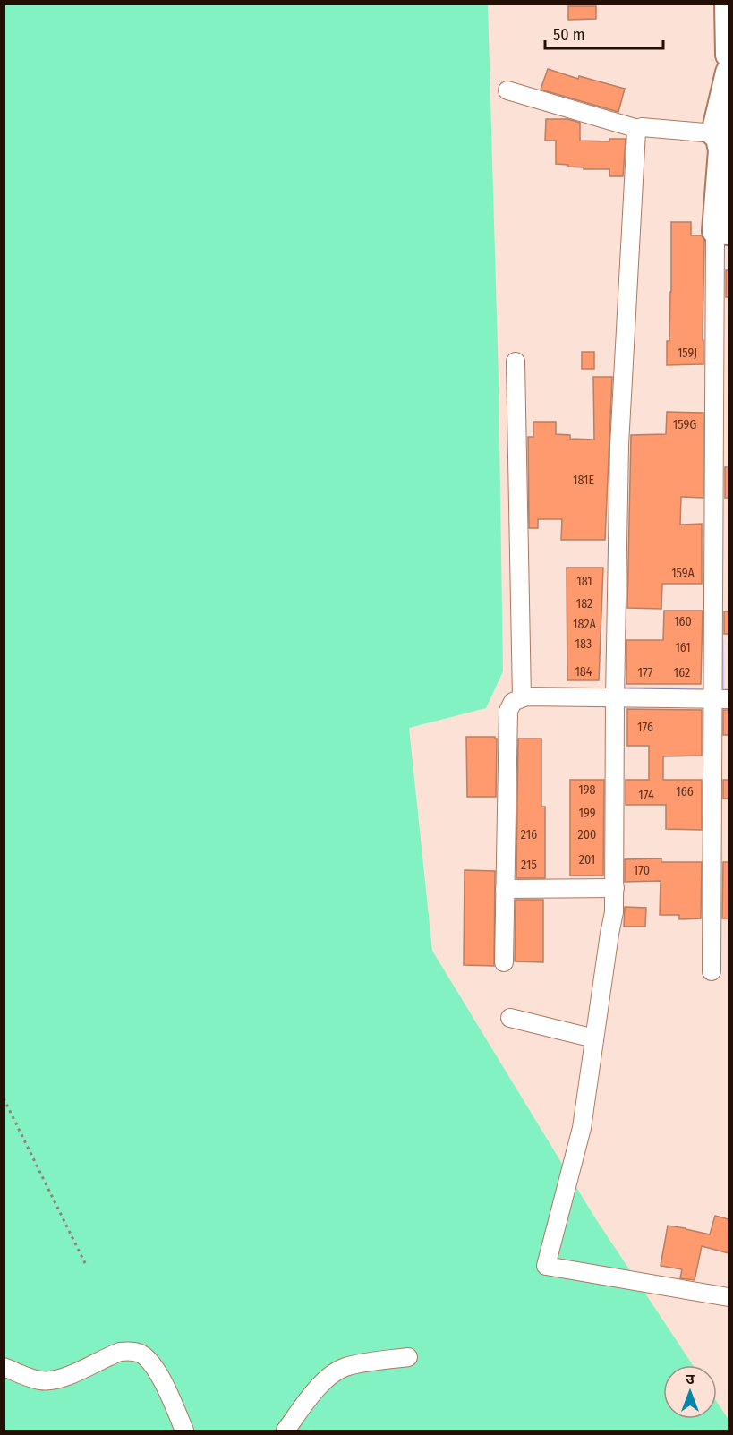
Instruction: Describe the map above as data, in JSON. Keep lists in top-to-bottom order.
{
  "house_numbers": [
    "159J",
    "159G",
    "181E",
    "159A",
    "181",
    "182",
    "160",
    "182A",
    "183",
    "161",
    "184",
    "177",
    "162",
    "176",
    "198",
    "166",
    "174",
    "199",
    "216",
    "200",
    "201",
    "215",
    "170"
  ],
  "scale_bar": "50 m",
  "north": "top"
}
